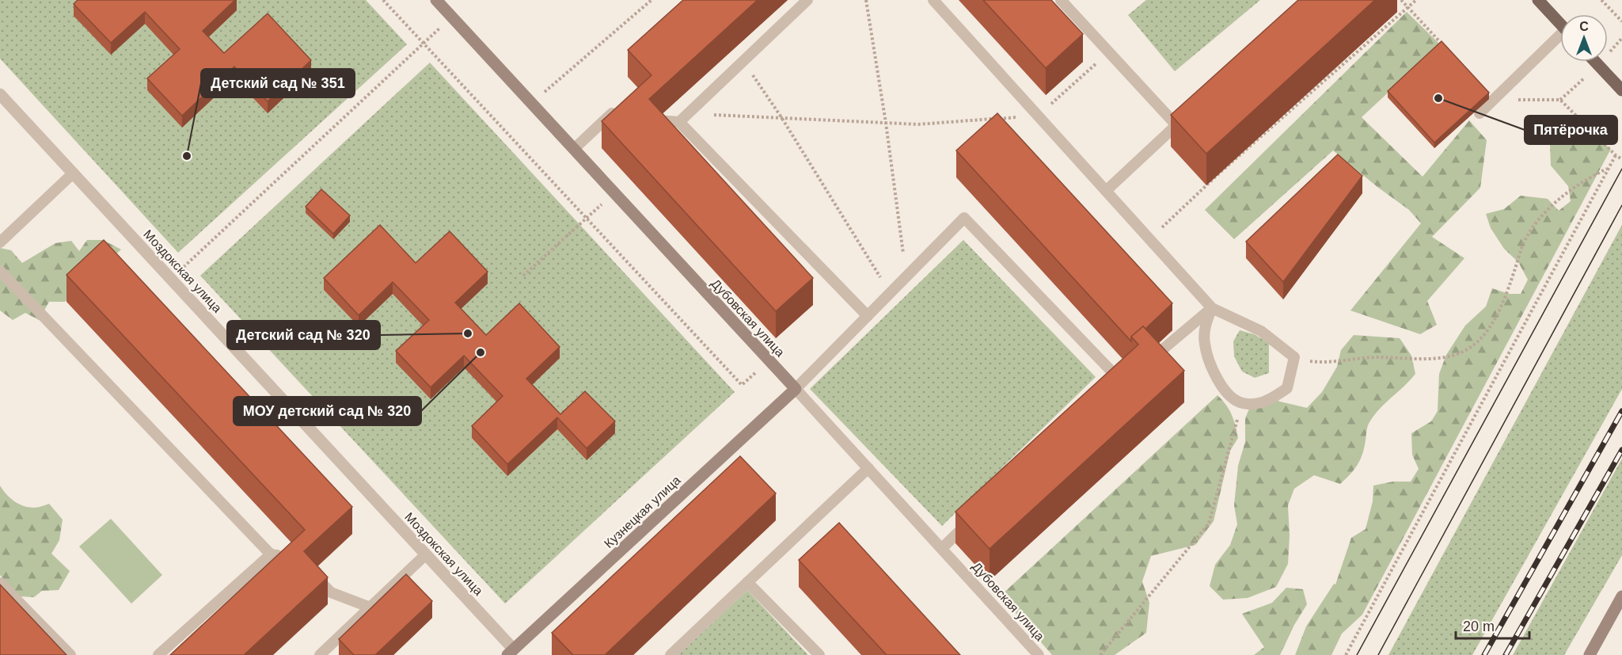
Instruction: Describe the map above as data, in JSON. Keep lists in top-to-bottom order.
{
  "streets": {
    "street": ["Моздокская улица", "Дубовская улица", "Кузнецкая улица"]
  },
  "crossings": [
    ["Моздокская улица", "Кузнецкая улица"],
    ["Дубовская улица", "Кузнецкая улица"]
  ],
  "places": [
    "Пятёрочка",
    "Детский сад № 351",
    "Детский сад № 320",
    "МОУ детский сад № 320"
  ],
  "scale_bar": "20 m",
  "north": "top"
}
